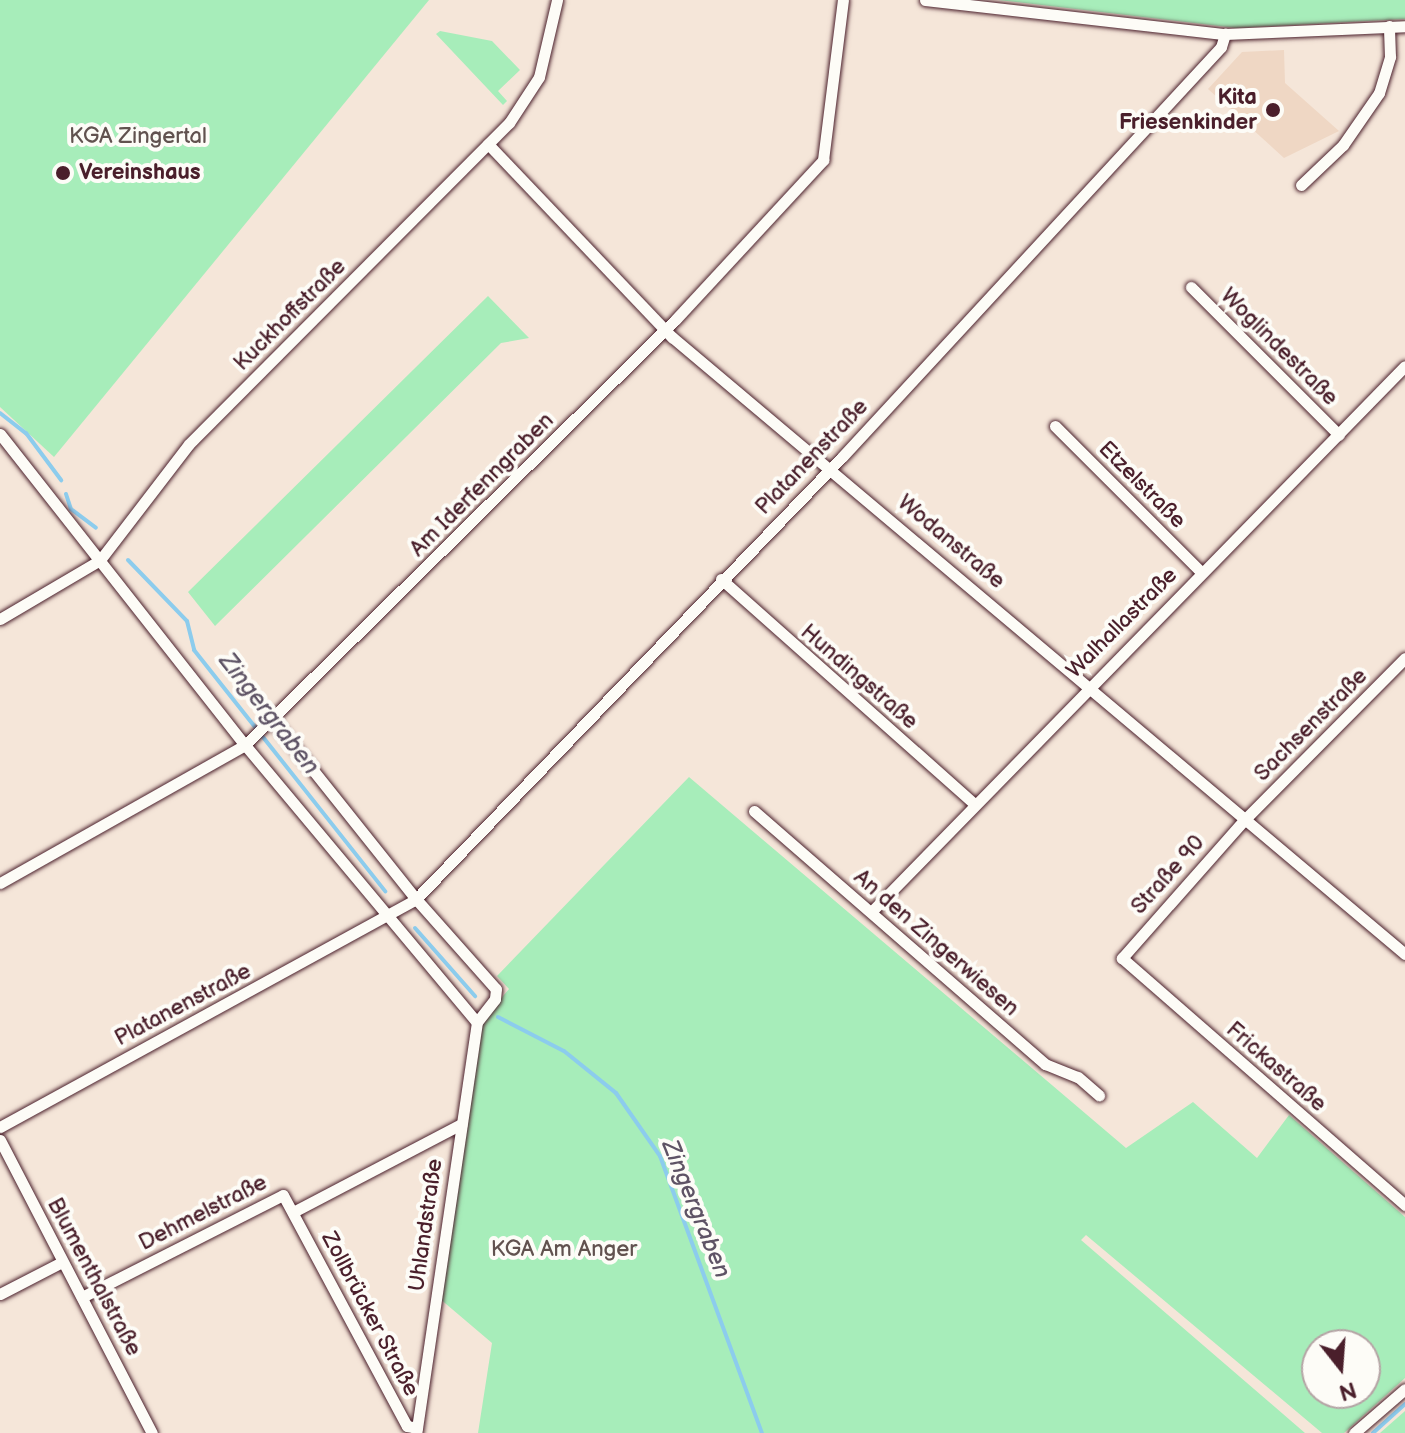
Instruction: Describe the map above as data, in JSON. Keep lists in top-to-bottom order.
{
  "streets": {
    "street": [
      "Kuckhoffstraße",
      "Woglindestraße",
      "Platanenstraße",
      "Am Iderfenngraben",
      "Etzelstraße",
      "Wodanstraße",
      "Walhallastraße",
      "Hundingstraße",
      "Sachsenstraße",
      "Straße 90",
      "An den Zingerwiesen",
      "Frickastraße",
      "Dehmelstraße",
      "Uhlandstraße",
      "Blumenthalstraße",
      "Zollbrücker Straße"
    ]
  },
  "crossings": [
    ["Kuckhoffstraße", "Wodanstraße"],
    ["Woglindestraße", "Walhallastraße"],
    ["Platanenstraße", "Wodanstraße"],
    ["Platanenstraße", "Hundingstraße"],
    ["Am Iderfenngraben", "Wodanstraße"],
    ["Etzelstraße", "Walhallastraße"],
    ["Wodanstraße", "Walhallastraße"],
    ["Wodanstraße", "Sachsenstraße"],
    ["Wodanstraße", "Straße 90"],
    ["Walhallastraße", "Hundingstraße"],
    ["Walhallastraße", "An den Zingerwiesen"],
    ["Sachsenstraße", "Straße 90"],
    ["Straße 90", "Frickastraße"],
    ["Dehmelstraße", "Uhlandstraße"],
    ["Dehmelstraße", "Blumenthalstraße"],
    ["Dehmelstraße", "Zollbrücker Straße"],
    ["Uhlandstraße", "Zollbrücker Straße"]
  ],
  "water": ["Zingergraben"],
  "parks": ["KGA Zingertal", "KGA Am Anger"],
  "places": ["Kita Friesenkinder", "Vereinshaus"],
  "north": "bottom"
}
